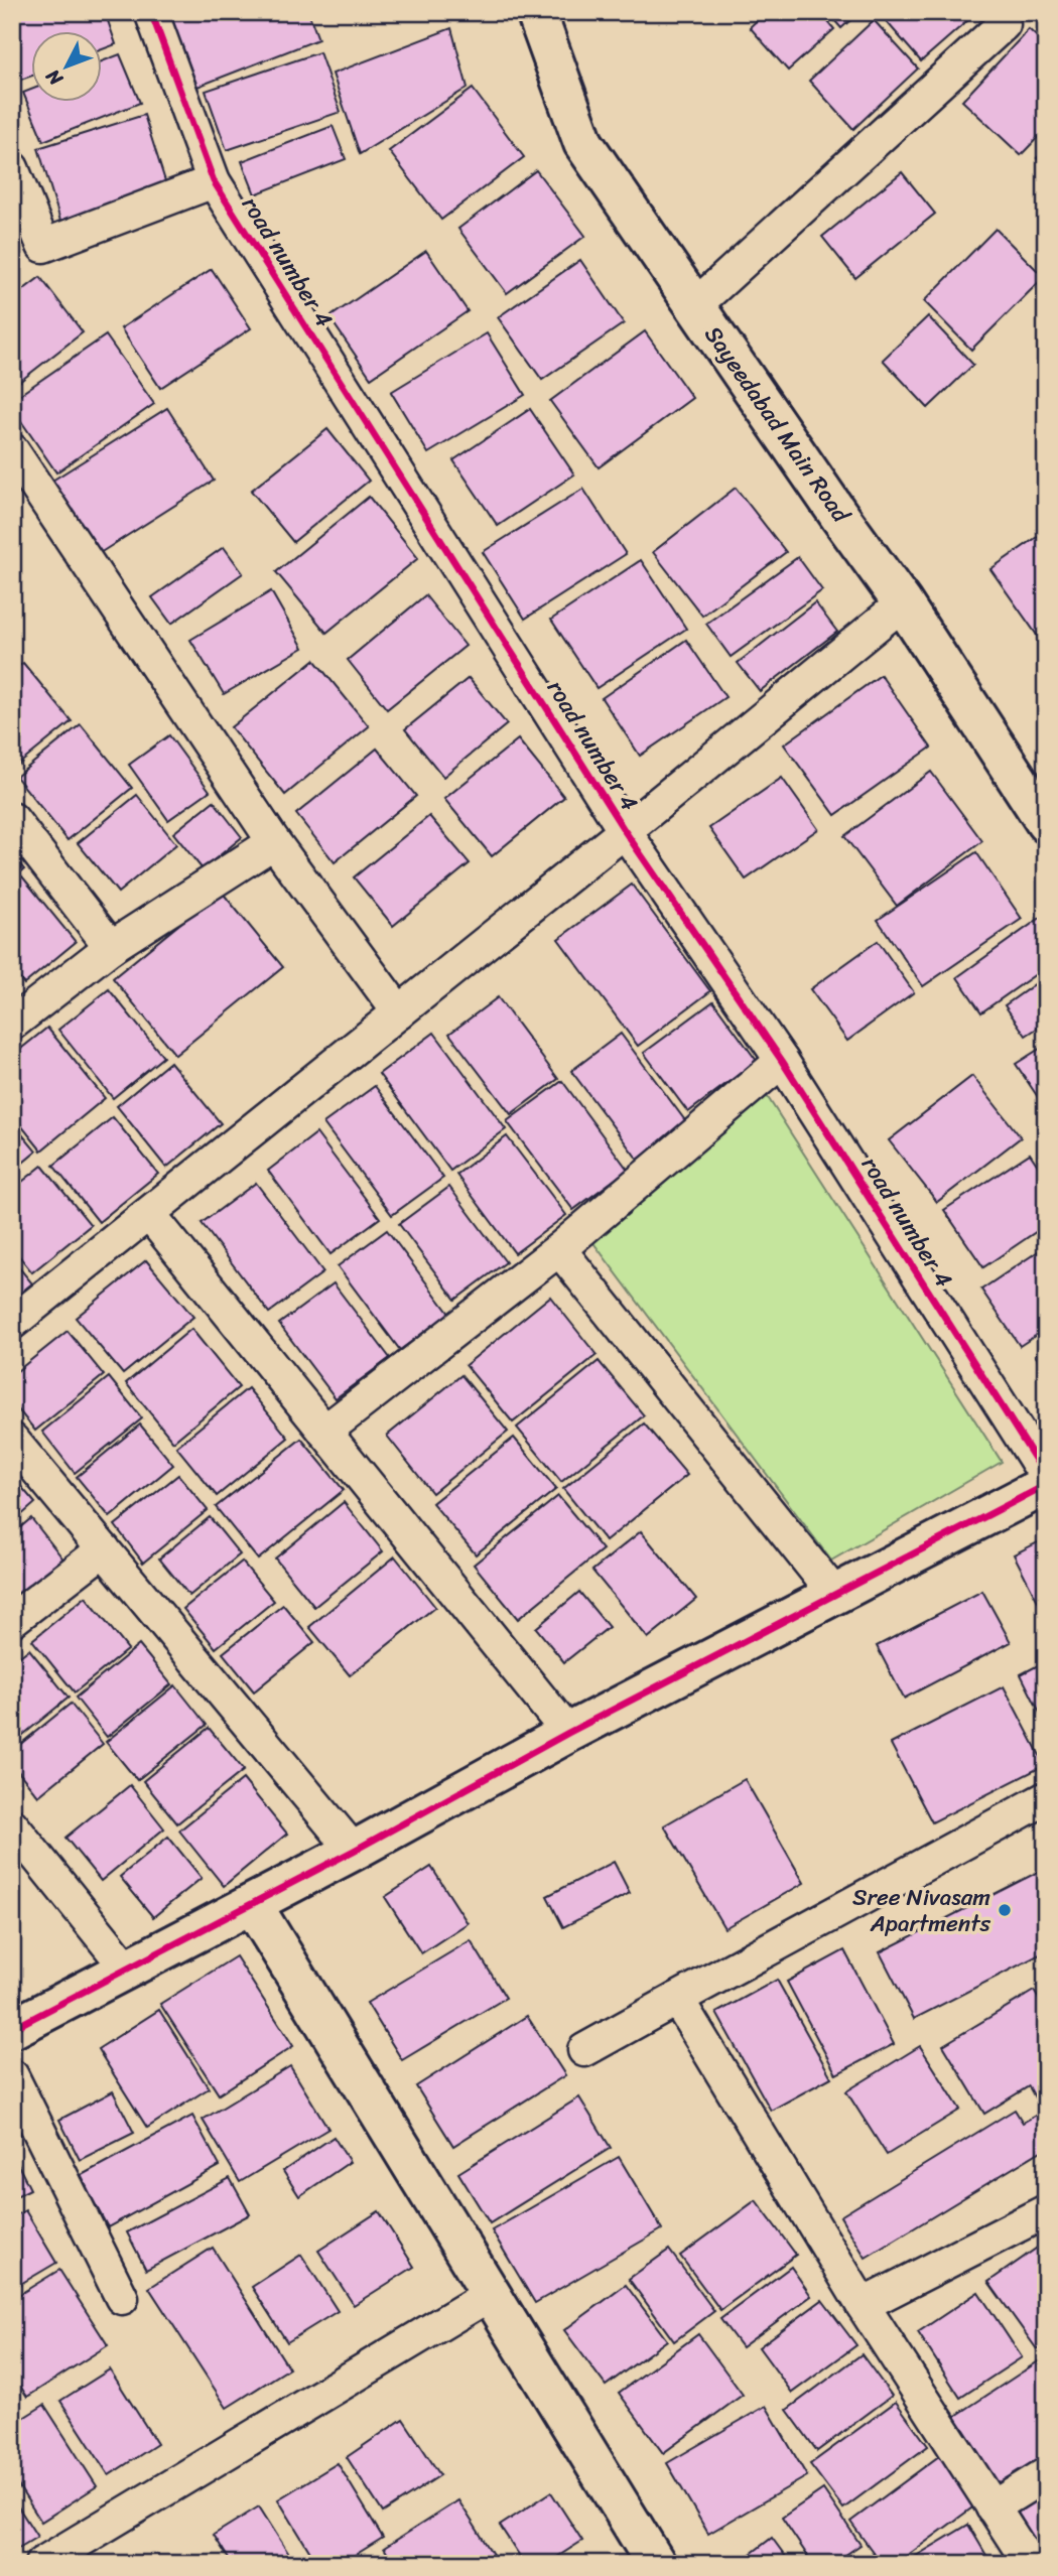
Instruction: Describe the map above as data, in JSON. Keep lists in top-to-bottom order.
{
  "streets": {
    "street": ["road number 4", "Sayeedabad Main Road"]
  },
  "places": ["Sree Nivasam Apartments"],
  "north": "bottom left"
}
